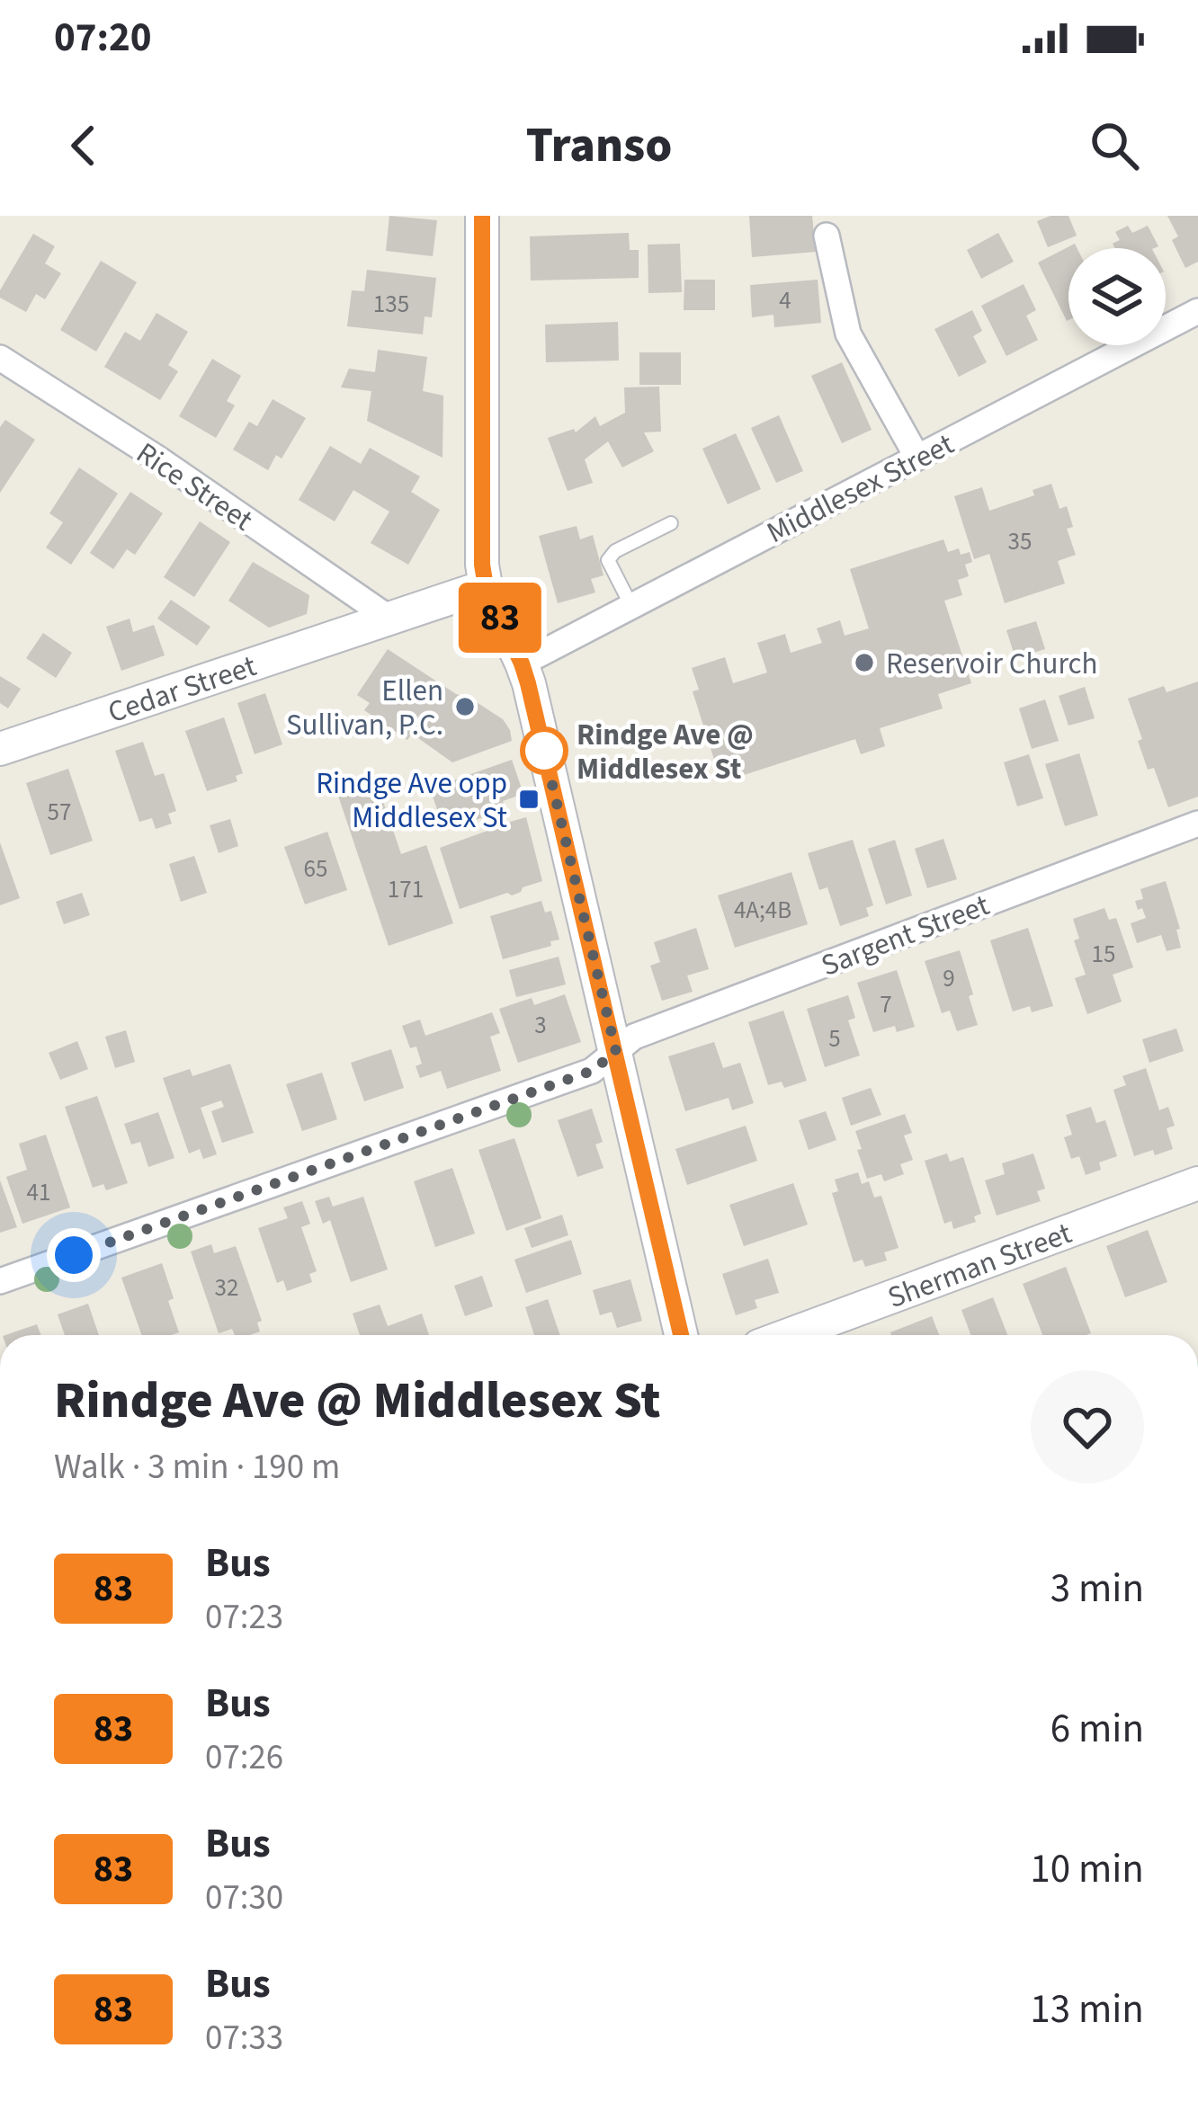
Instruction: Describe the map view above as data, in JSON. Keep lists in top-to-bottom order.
{
  "streets": {
    "street": [
      "Rice Street",
      "Middlesex Street",
      "Cedar Street",
      "Sargent Street",
      "Sherman Street"
    ]
  },
  "crossings": [
    ["Rice Street", "Cedar Street"]
  ],
  "places": {
    "other": ["Reservoir Church", "Ellen Sullivan, P.C.", "Rindge Ave @ Middlesex St"],
    "transit": ["Rindge Ave opp Middlesex St"]
  },
  "lines": ["bus line 83"],
  "house_numbers": [
    "4",
    "135",
    "35",
    "57",
    "65",
    "171",
    "4A;4B",
    "15",
    "9",
    "7",
    "3",
    "5",
    "41",
    "32"
  ],
  "page": {
    "status": "07:20",
    "header": "Transo",
    "on_map": "83",
    "heading": ["Rindge Ave @ Middlesex St", "Walk · 3 min · 190 m"],
    "list": [
      {
        "mark": "83",
        "name": "Bus",
        "note": "07:23",
        "value": "3 min"
      },
      {
        "mark": "83",
        "name": "Bus",
        "note": "07:26",
        "value": "6 min"
      },
      {
        "mark": "83",
        "name": "Bus",
        "note": "07:30",
        "value": "10 min"
      },
      {
        "mark": "83",
        "name": "Bus",
        "note": "07:33",
        "value": "13 min"
      }
    ]
  }
}
